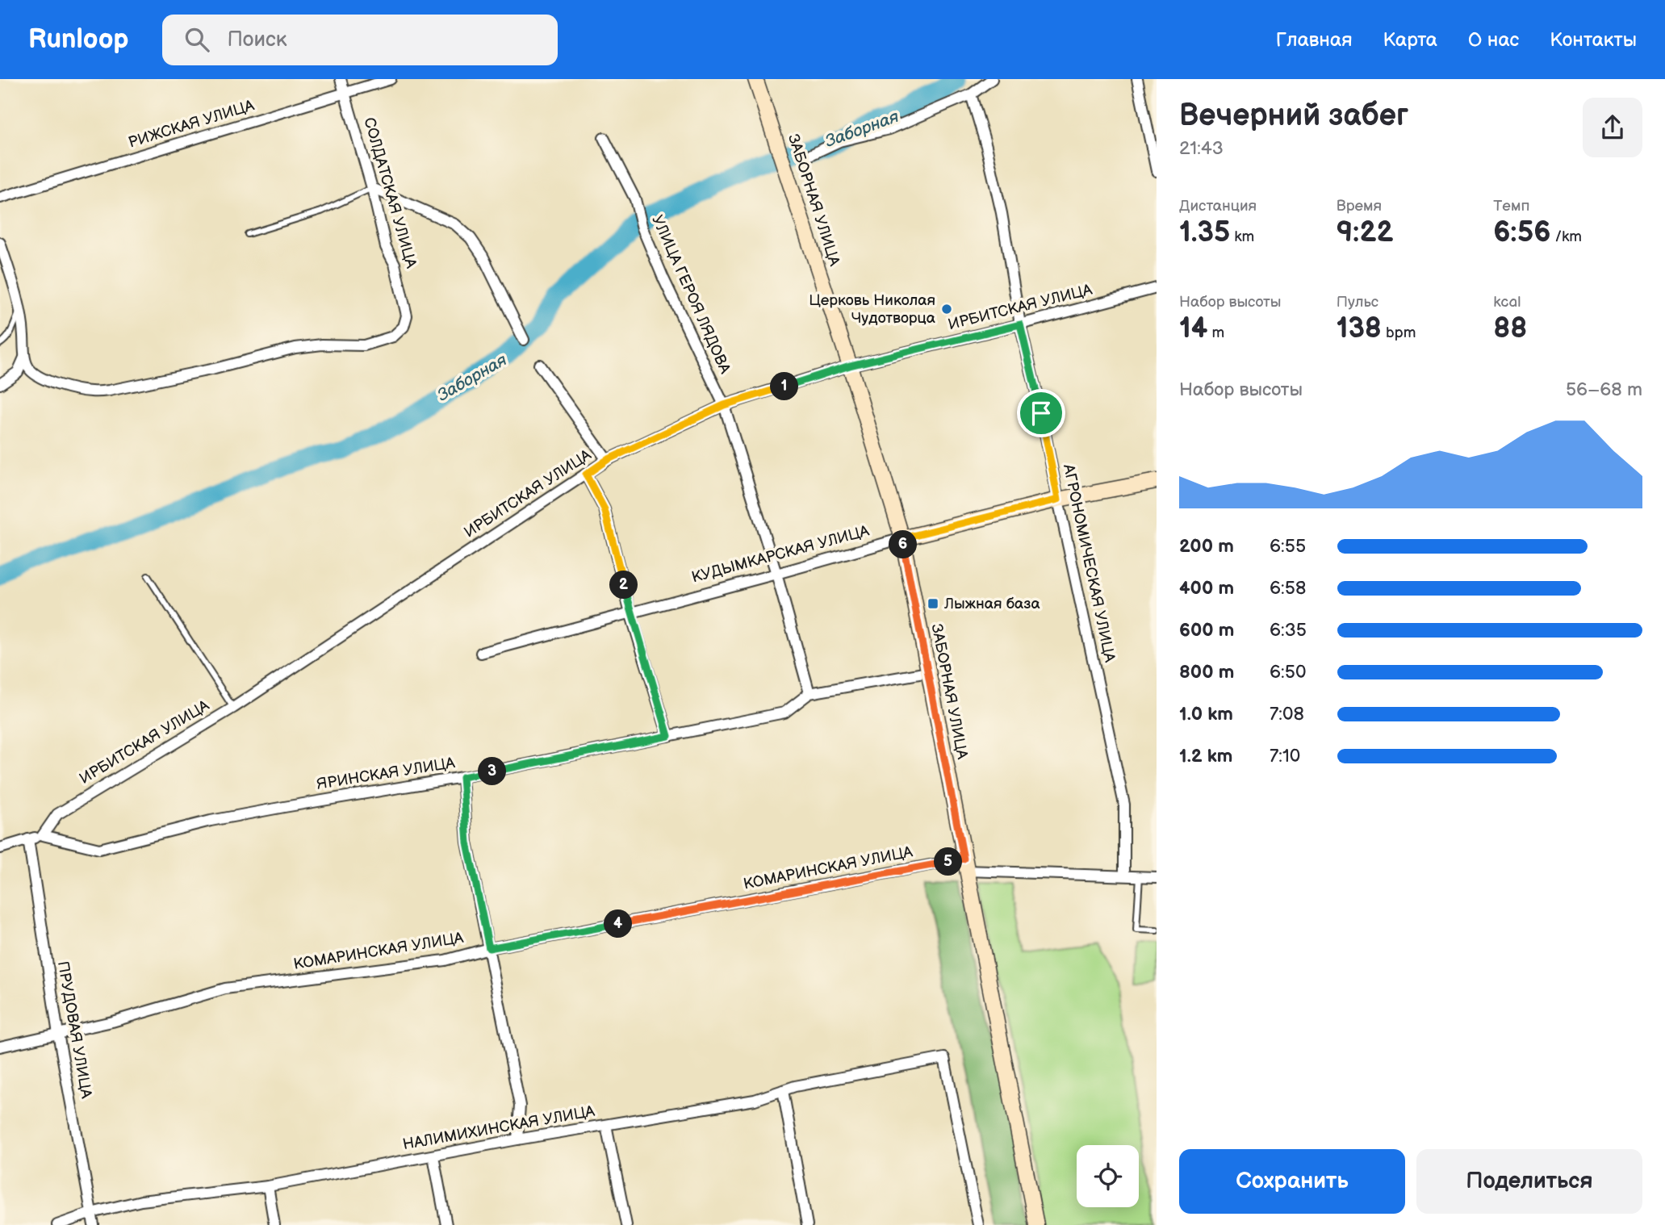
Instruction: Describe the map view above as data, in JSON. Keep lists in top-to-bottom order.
{
  "streets": {
    "street": [
      "РИЖСКАЯ УЛИЦА",
      "СОЛДАТСКАЯ УЛИЦА",
      "ЗАБОРНАЯ УЛИЦА",
      "УЛИЦА ГЕРОЯ ЛЯДОВА",
      "ИРБИТСКАЯ УЛИЦА",
      "КУДЫМКАРСКАЯ УЛИЦА",
      "АГРОНОМИЧЕСКАЯ УЛИЦА",
      "ЯРИНСКАЯ УЛИЦА",
      "КОМАРИНСКАЯ УЛИЦА",
      "ПРУДОВАЯ УЛИЦА",
      "НАЛИМИХИНСКАЯ УЛИЦА"
    ]
  },
  "crossings": [
    ["РИЖСКАЯ УЛИЦА", "СОЛДАТСКАЯ УЛИЦА"],
    ["ЗАБОРНАЯ УЛИЦА", "ИРБИТСКАЯ УЛИЦА"],
    ["ЗАБОРНАЯ УЛИЦА", "КУДЫМКАРСКАЯ УЛИЦА"],
    ["ЗАБОРНАЯ УЛИЦА", "ЯРИНСКАЯ УЛИЦА"],
    ["ЗАБОРНАЯ УЛИЦА", "КОМАРИНСКАЯ УЛИЦА"],
    ["УЛИЦА ГЕРОЯ ЛЯДОВА", "ИРБИТСКАЯ УЛИЦА"],
    ["УЛИЦА ГЕРОЯ ЛЯДОВА", "КУДЫМКАРСКАЯ УЛИЦА"],
    ["УЛИЦА ГЕРОЯ ЛЯДОВА", "ЯРИНСКАЯ УЛИЦА"],
    ["ИРБИТСКАЯ УЛИЦА", "АГРОНОМИЧЕСКАЯ УЛИЦА"],
    ["ИРБИТСКАЯ УЛИЦА", "ЯРИНСКАЯ УЛИЦА"],
    ["КУДЫМКАРСКАЯ УЛИЦА", "АГРОНОМИЧЕСКАЯ УЛИЦА"],
    ["АГРОНОМИЧЕСКАЯ УЛИЦА", "КОМАРИНСКАЯ УЛИЦА"],
    ["КОМАРИНСКАЯ УЛИЦА", "ПРУДОВАЯ УЛИЦА"],
    ["ПРУДОВАЯ УЛИЦА", "НАЛИМИХИНСКАЯ УЛИЦА"]
  ],
  "water": ["Заборная"],
  "places": {
    "other": ["Церковь Николая Чудотворца"],
    "transit": ["Лыжная база"]
  },
  "page": {
    "header": "Runloop",
    "search": "Поиск",
    "nav": [
      "Главная",
      "Карта",
      "О нас",
      "Контакты"
    ],
    "heading": ["Вечерний забег", "21:43"],
    "stats": [
      ["Дистанция", "1.35 km"],
      ["Время", "9:22"],
      ["Темп", "6:56 /km"],
      ["Набор высоты", "14 m"],
      ["Пульс", "138 bpm"],
      ["kcal", "88"]
    ],
    "chart": ["Набор высоты", "56–68 m"],
    "pins": [
      "1",
      "6",
      "2",
      "3",
      "5",
      "4"
    ],
    "list": [
      {
        "name": "200 m",
        "note": "6:55"
      },
      {
        "name": "400 m",
        "note": "6:58"
      },
      {
        "name": "600 m",
        "note": "6:35"
      },
      {
        "name": "800 m",
        "note": "6:50"
      },
      {
        "name": "1.0 km",
        "note": "7:08"
      },
      {
        "name": "1.2 km",
        "note": "7:10"
      }
    ],
    "buttons": ["Сохранить", "Поделиться"]
  }
}
